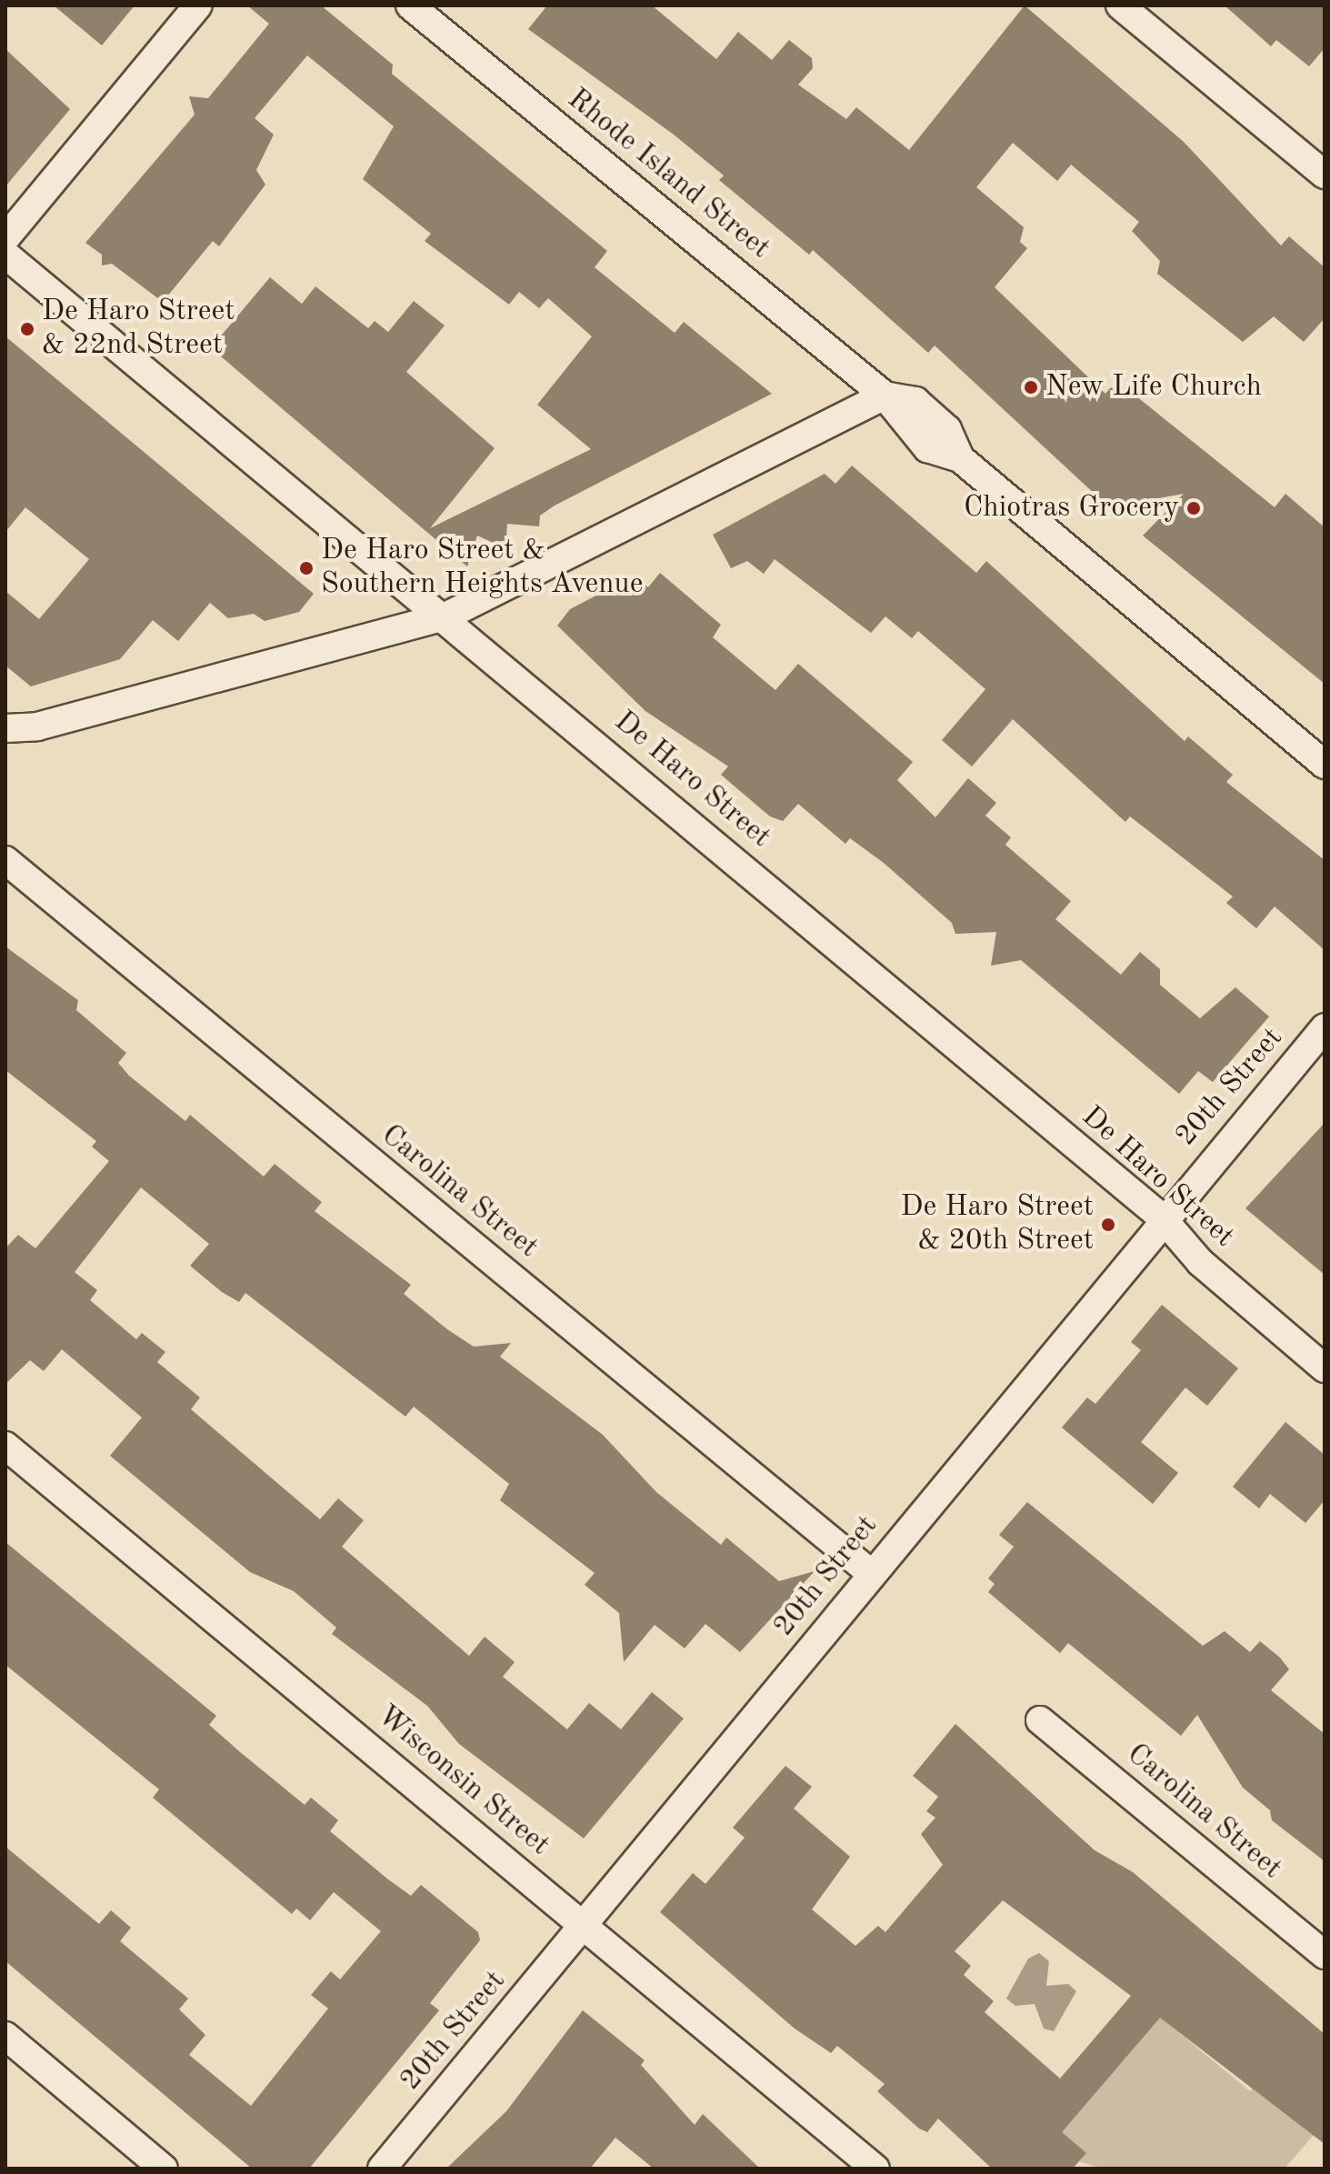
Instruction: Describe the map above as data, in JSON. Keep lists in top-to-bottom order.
{
  "streets": {
    "street": [
      "Rhode Island Street",
      "De Haro Street",
      "20th Street",
      "Carolina Street",
      "Wisconsin Street"
    ]
  },
  "crossings": [
    ["De Haro Street", "20th Street"],
    ["20th Street", "Carolina Street"],
    ["20th Street", "Wisconsin Street"]
  ],
  "places": [
    "De Haro Street & 22nd Street",
    "New Life Church",
    "Chiotras Grocery",
    "De Haro Street & Southern Heights Avenue",
    "De Haro Street & 20th Street"
  ]
}
